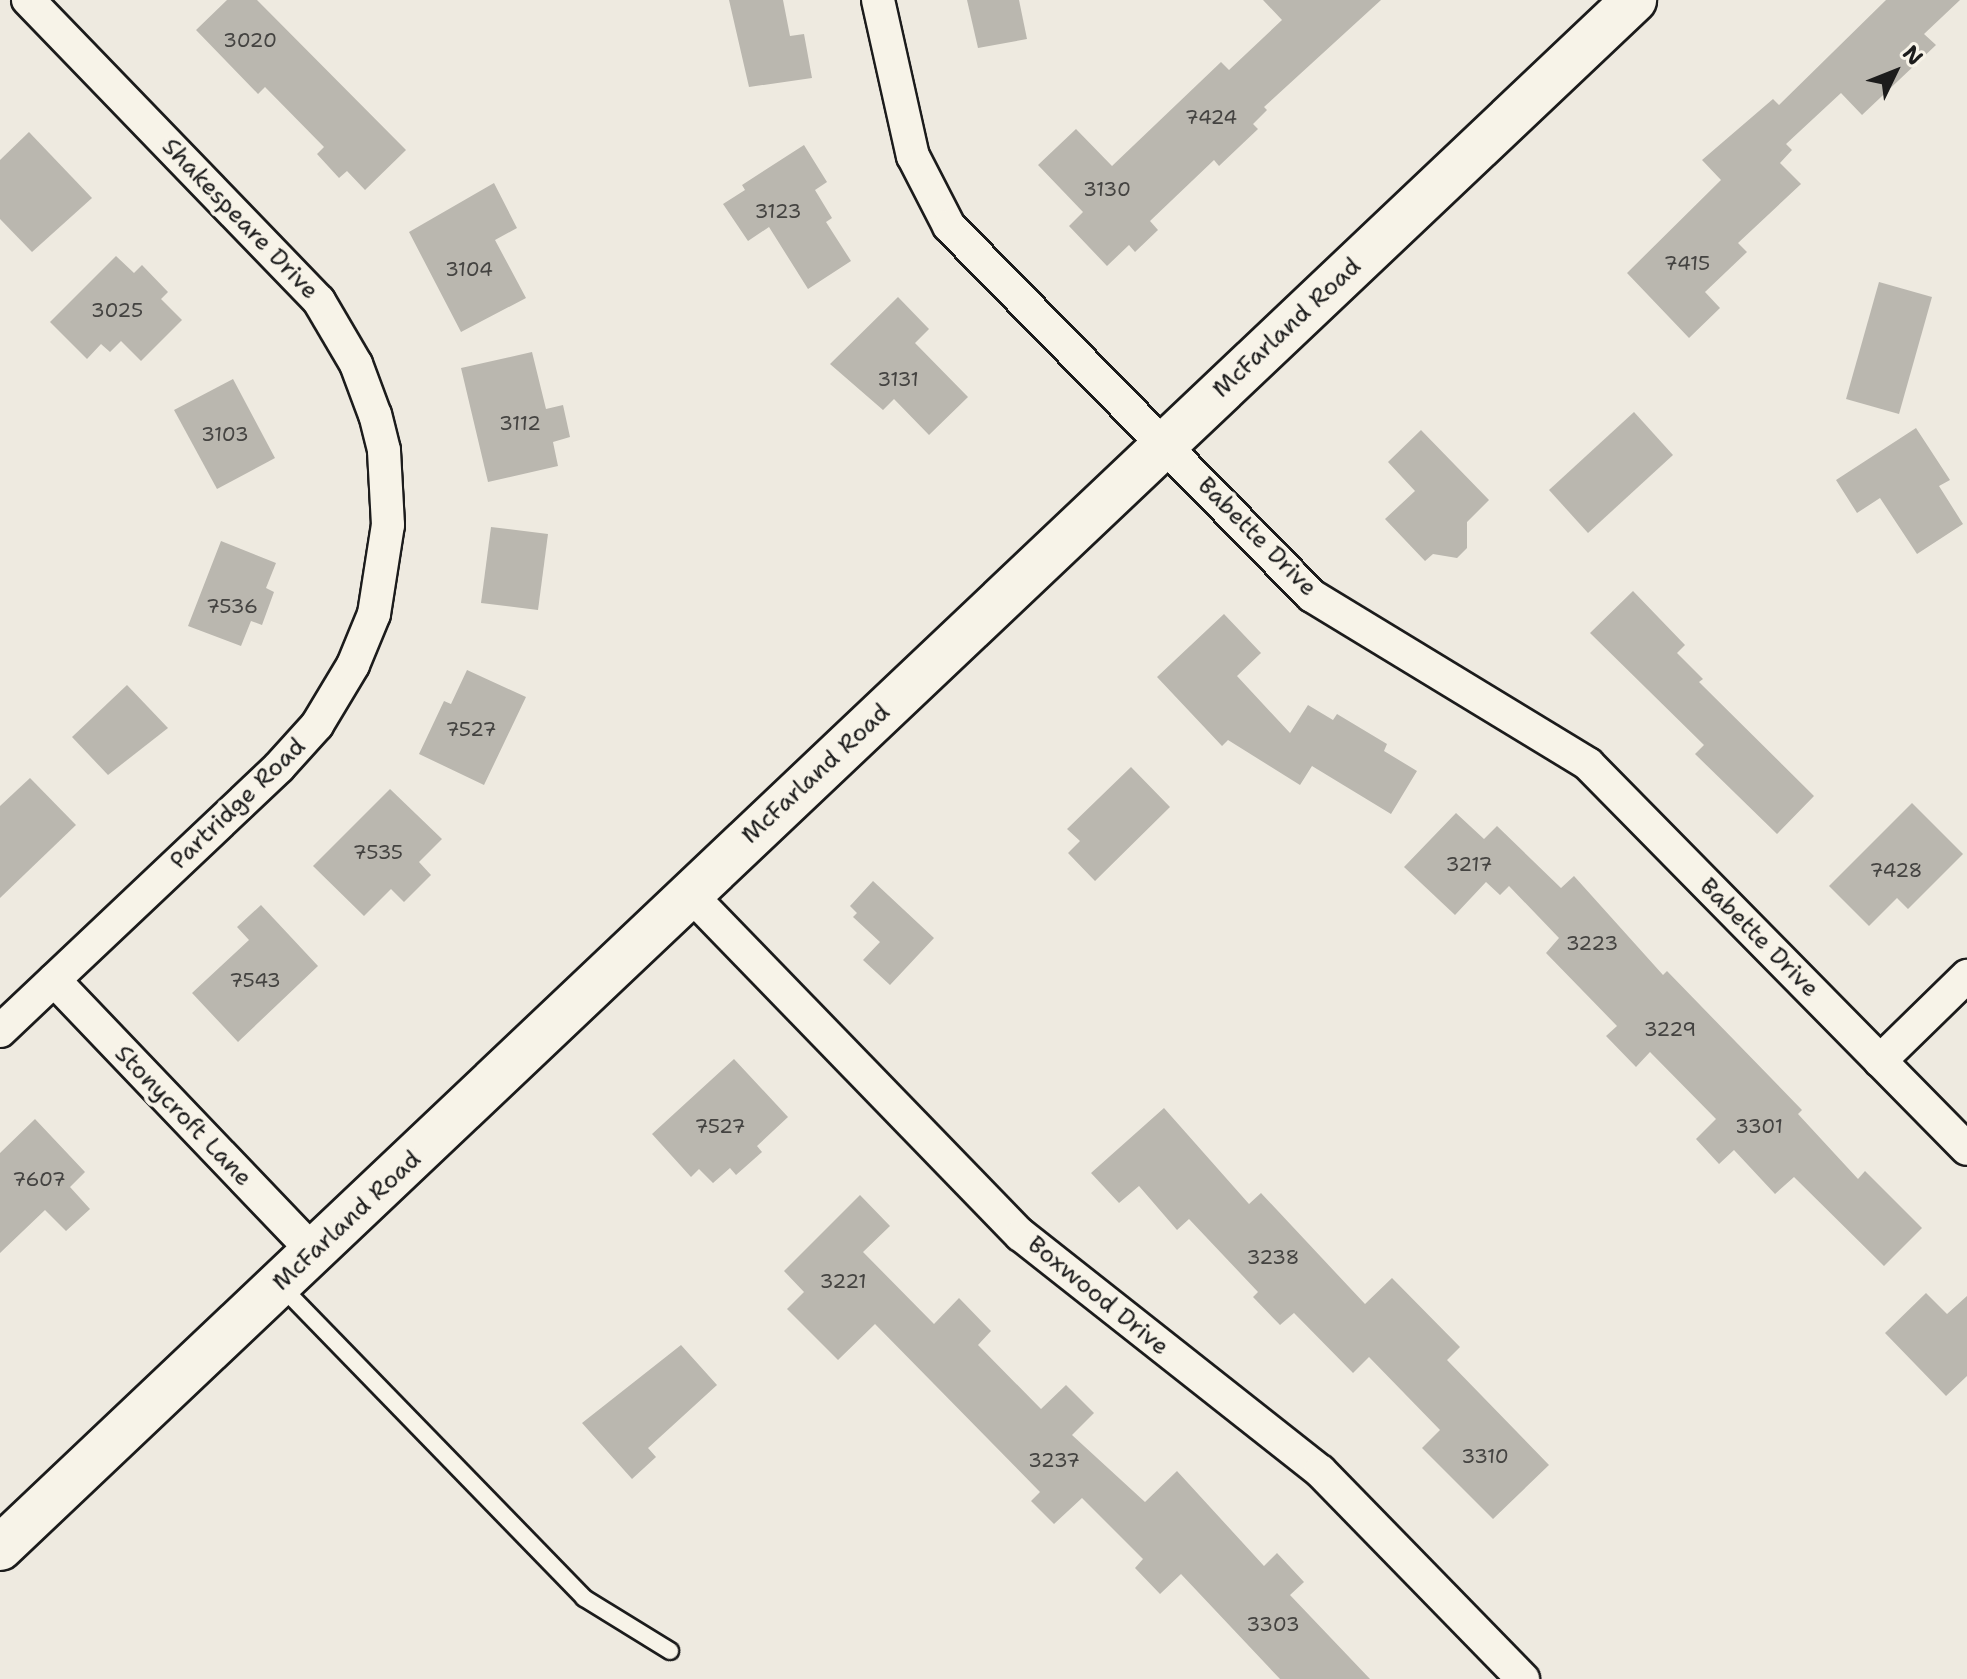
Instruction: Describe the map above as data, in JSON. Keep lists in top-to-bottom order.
{
  "streets": {
    "street": [
      "Shakespeare Drive",
      "McFarland Road",
      "Babette Drive",
      "Partridge Road",
      "Stonycroft Lane",
      "Boxwood Drive"
    ]
  },
  "crossings": [
    ["Shakespeare Drive", "Partridge Road"],
    ["McFarland Road", "Babette Drive"],
    ["McFarland Road", "Stonycroft Lane"],
    ["McFarland Road", "Boxwood Drive"],
    ["Partridge Road", "Stonycroft Lane"]
  ],
  "house_numbers": [
    "3020",
    "7424",
    "3130",
    "3123",
    "7415",
    "3104",
    "3025",
    "3131",
    "3112",
    "3103",
    "7536",
    "7527",
    "7535",
    "3217",
    "7428",
    "3223",
    "7543",
    "3229",
    "7527",
    "3301",
    "7607",
    "3238",
    "3221",
    "3310",
    "3237",
    "3303"
  ],
  "north": "top right"
}
